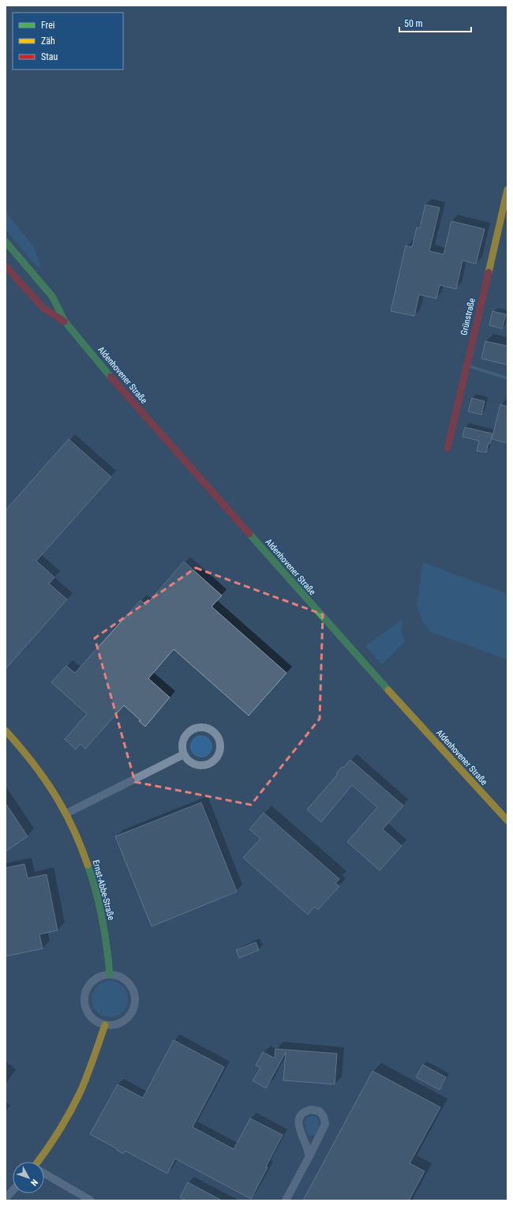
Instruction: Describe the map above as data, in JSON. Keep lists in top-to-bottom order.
{
  "streets": {
    "main road": ["Grünstraße", "Aldenhovener Straße", "Ernst-Abbe-Straße"]
  },
  "legend": ["Frei", "Zäh", "Stau"],
  "scale_bar": "50 m",
  "north": "bottom right"
}
